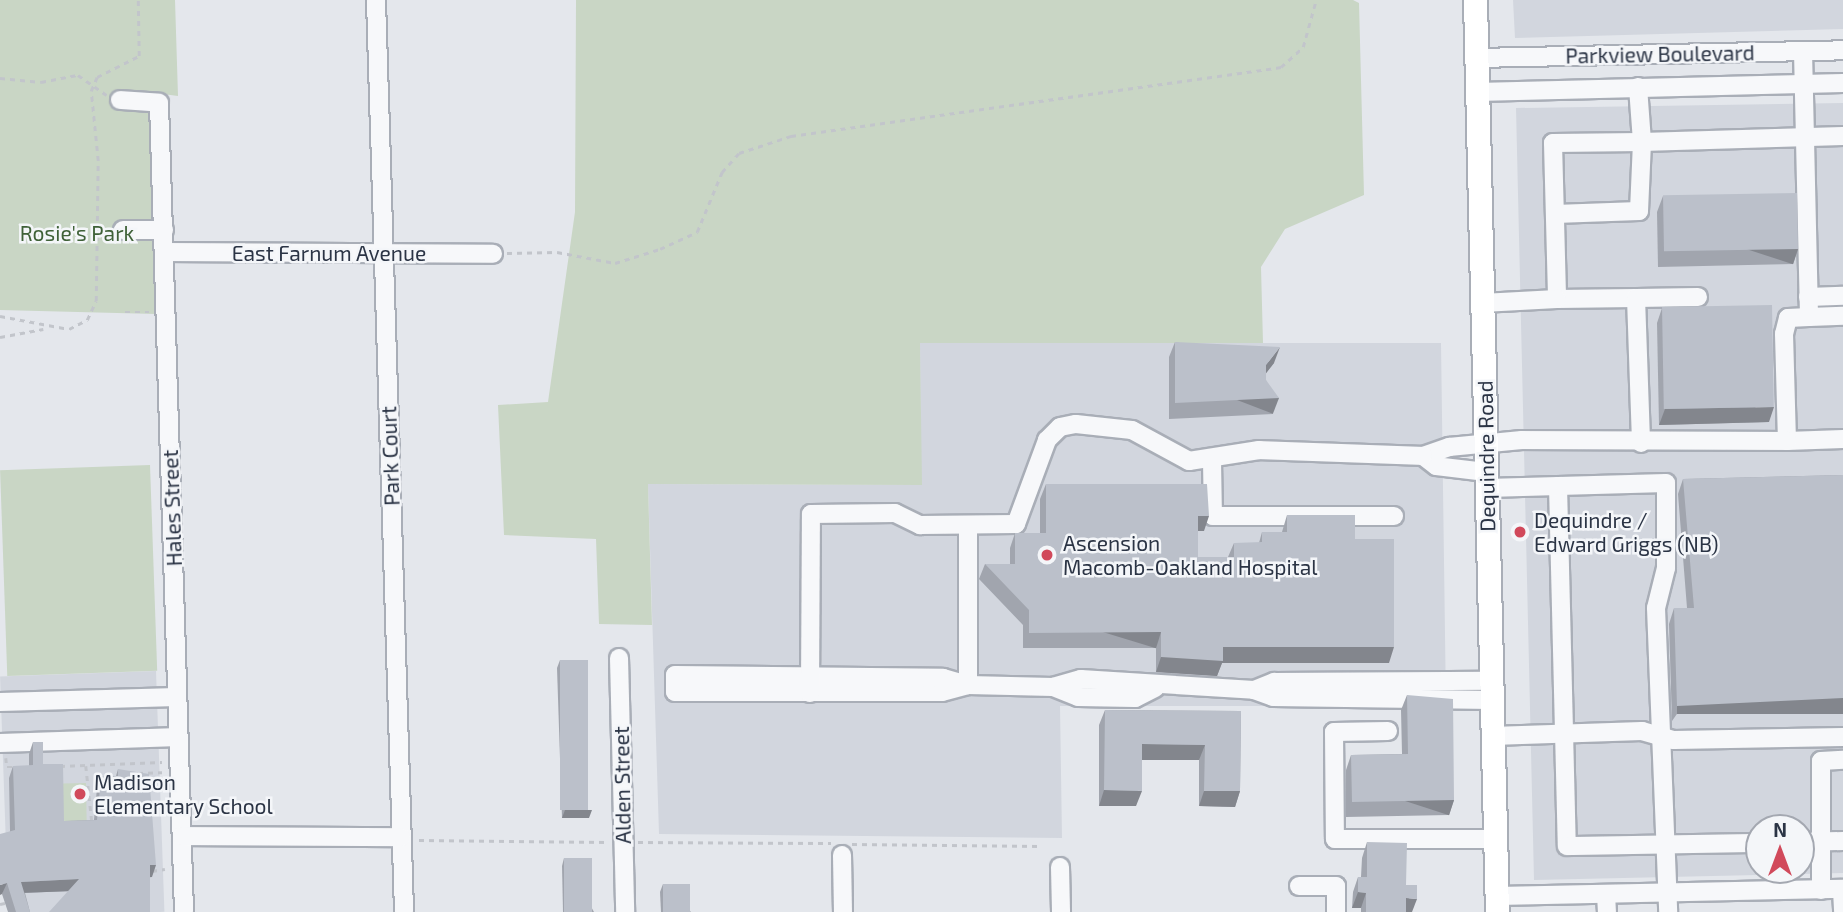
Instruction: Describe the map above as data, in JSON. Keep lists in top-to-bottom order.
{
  "streets": {
    "main road": ["Dequindre Road"],
    "street": [
      "Parkview Boulevard",
      "East Farnum Avenue",
      "Park Court",
      "Hales Street",
      "Alden Street"
    ]
  },
  "crossings": [
    ["Parkview Boulevard", "Dequindre Road"],
    ["East Farnum Avenue", "Park Court"],
    ["East Farnum Avenue", "Hales Street"]
  ],
  "parks": ["Rosie's Park"],
  "places": ["Dequindre / Edward Griggs (NB)", "Ascension Macomb-Oakland Hospital", "Madison Elementary School"],
  "north": "top"
}
